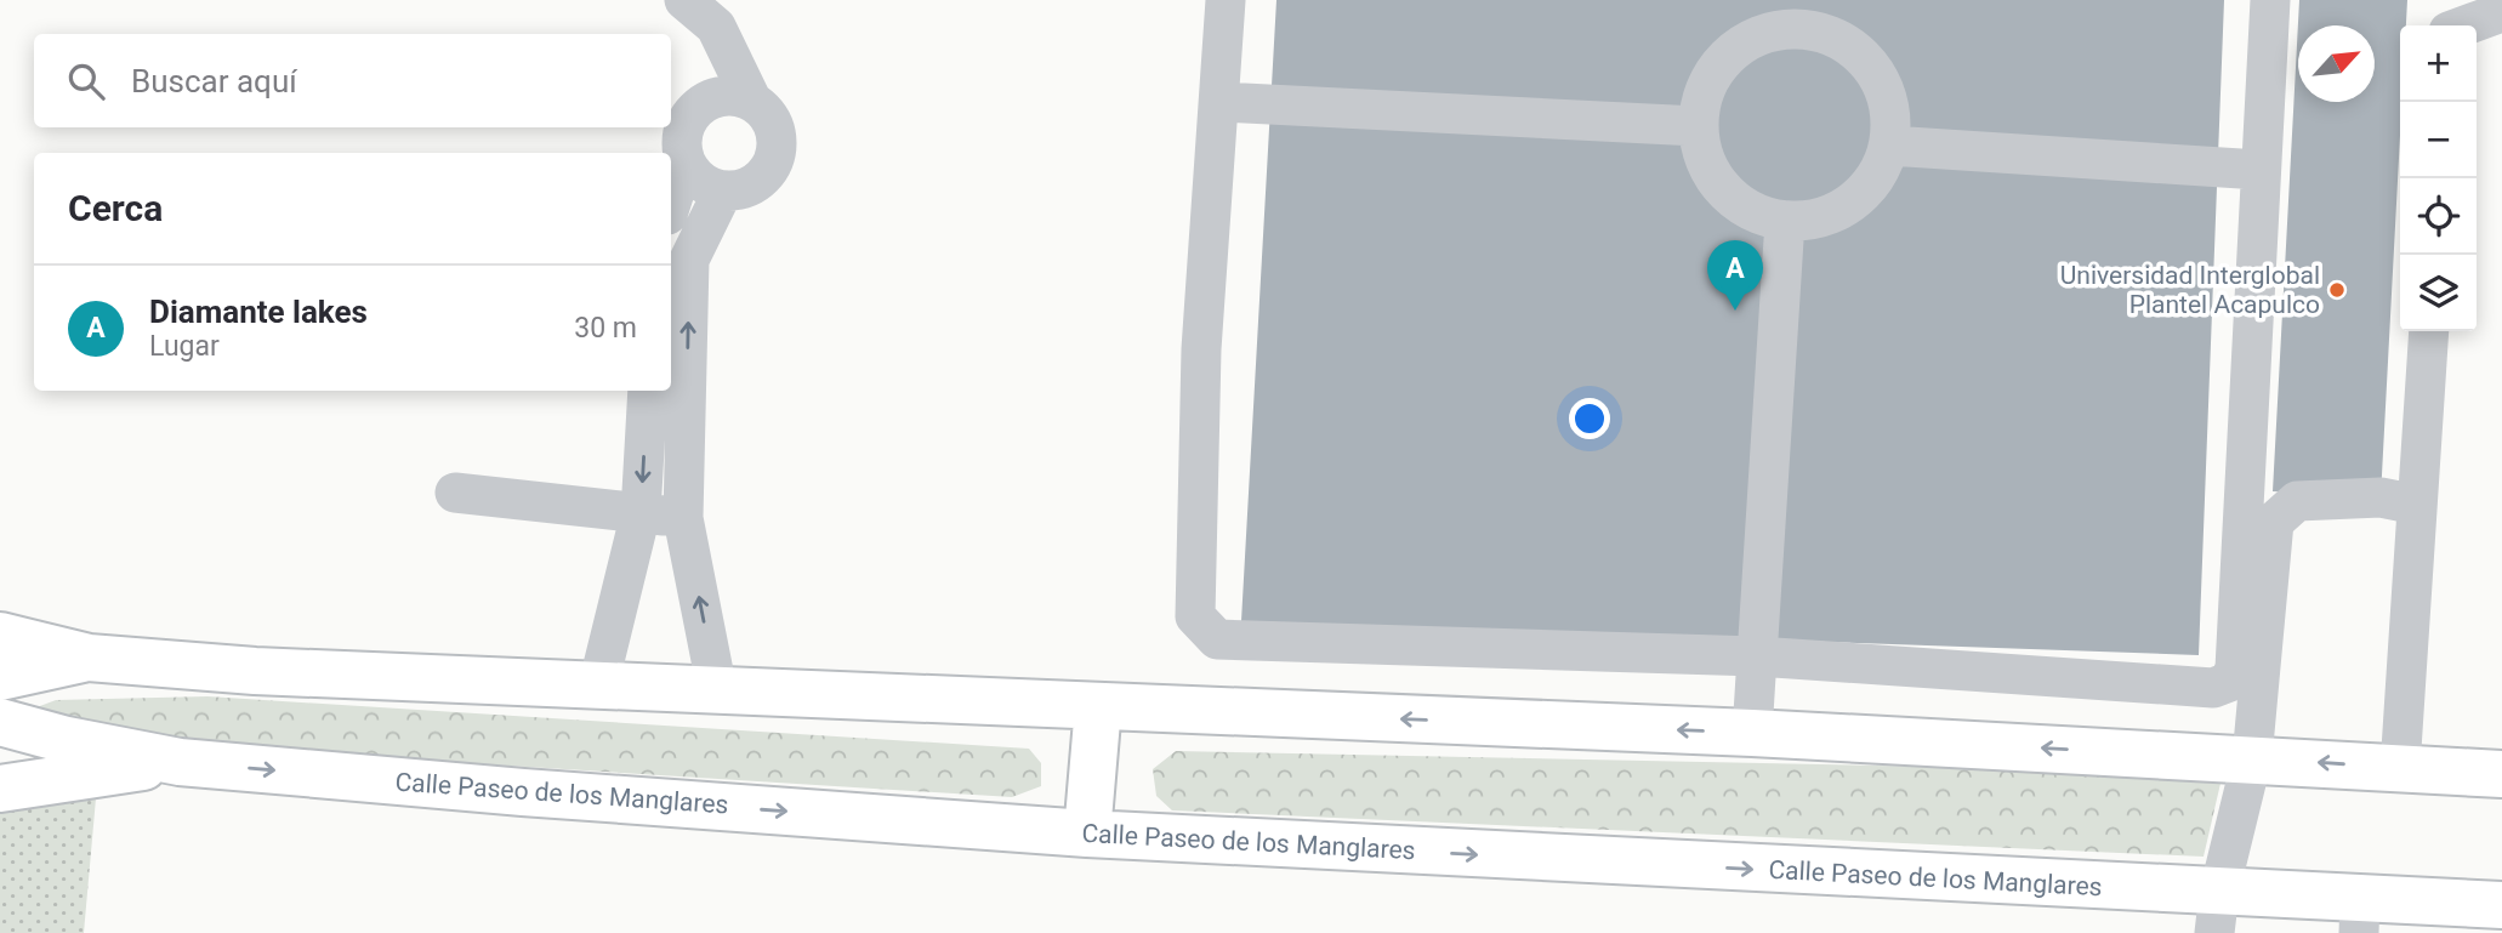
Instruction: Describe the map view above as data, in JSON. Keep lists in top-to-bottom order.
{
  "streets": {
    "main road": ["Calle Paseo de los Manglares"]
  },
  "places": ["Universidad Interglobal Plantel Acapulco"],
  "north": "top right",
  "page": {
    "map_buttons": ["+", "−"],
    "search": "Buscar aquí",
    "heading": "Cerca",
    "pins": "A",
    "list": [
      {
        "mark": "A",
        "name": "Diamante lakes",
        "note": "Lugar",
        "value": "30 m"
      }
    ]
  }
}
